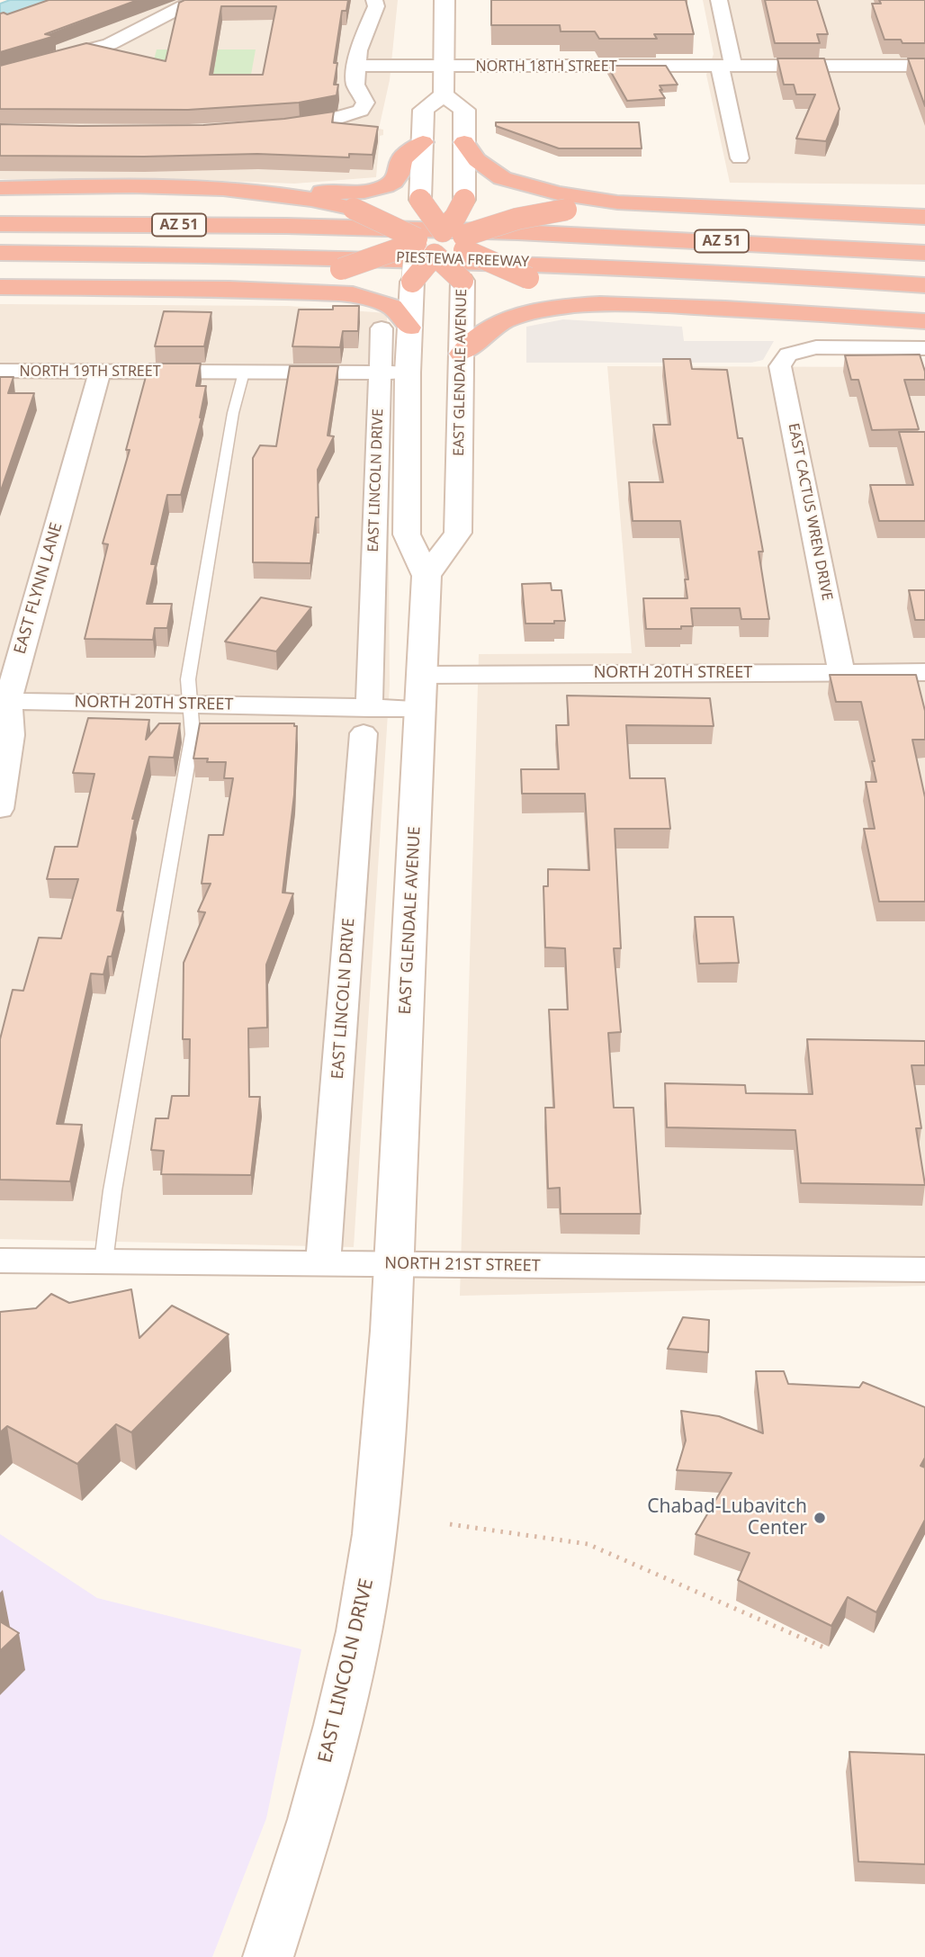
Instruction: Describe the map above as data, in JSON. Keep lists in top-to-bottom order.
{
  "streets": {
    "highway": ["AZ 51", "PIESTEWA FREEWAY"],
    "main road": ["EAST GLENDALE AVENUE", "EAST LINCOLN DRIVE"],
    "street": [
      "NORTH 18TH STREET",
      "NORTH 19TH STREET",
      "EAST CACTUS WREN DRIVE",
      "EAST FLYNN LANE",
      "NORTH 20TH STREET",
      "NORTH 21ST STREET"
    ]
  },
  "crossings": [
    ["NORTH 19TH STREET", "EAST GLENDALE AVENUE"],
    ["NORTH 19TH STREET", "EAST LINCOLN DRIVE"],
    ["NORTH 19TH STREET", "EAST FLYNN LANE"],
    ["EAST GLENDALE AVENUE", "EAST LINCOLN DRIVE"],
    ["EAST GLENDALE AVENUE", "NORTH 20TH STREET"],
    ["EAST GLENDALE AVENUE", "NORTH 21ST STREET"],
    ["EAST LINCOLN DRIVE", "NORTH 20TH STREET"],
    ["EAST LINCOLN DRIVE", "NORTH 21ST STREET"],
    ["EAST CACTUS WREN DRIVE", "NORTH 20TH STREET"],
    ["EAST FLYNN LANE", "NORTH 20TH STREET"]
  ],
  "places": ["Chabad-Lubavitch Center"]
}
